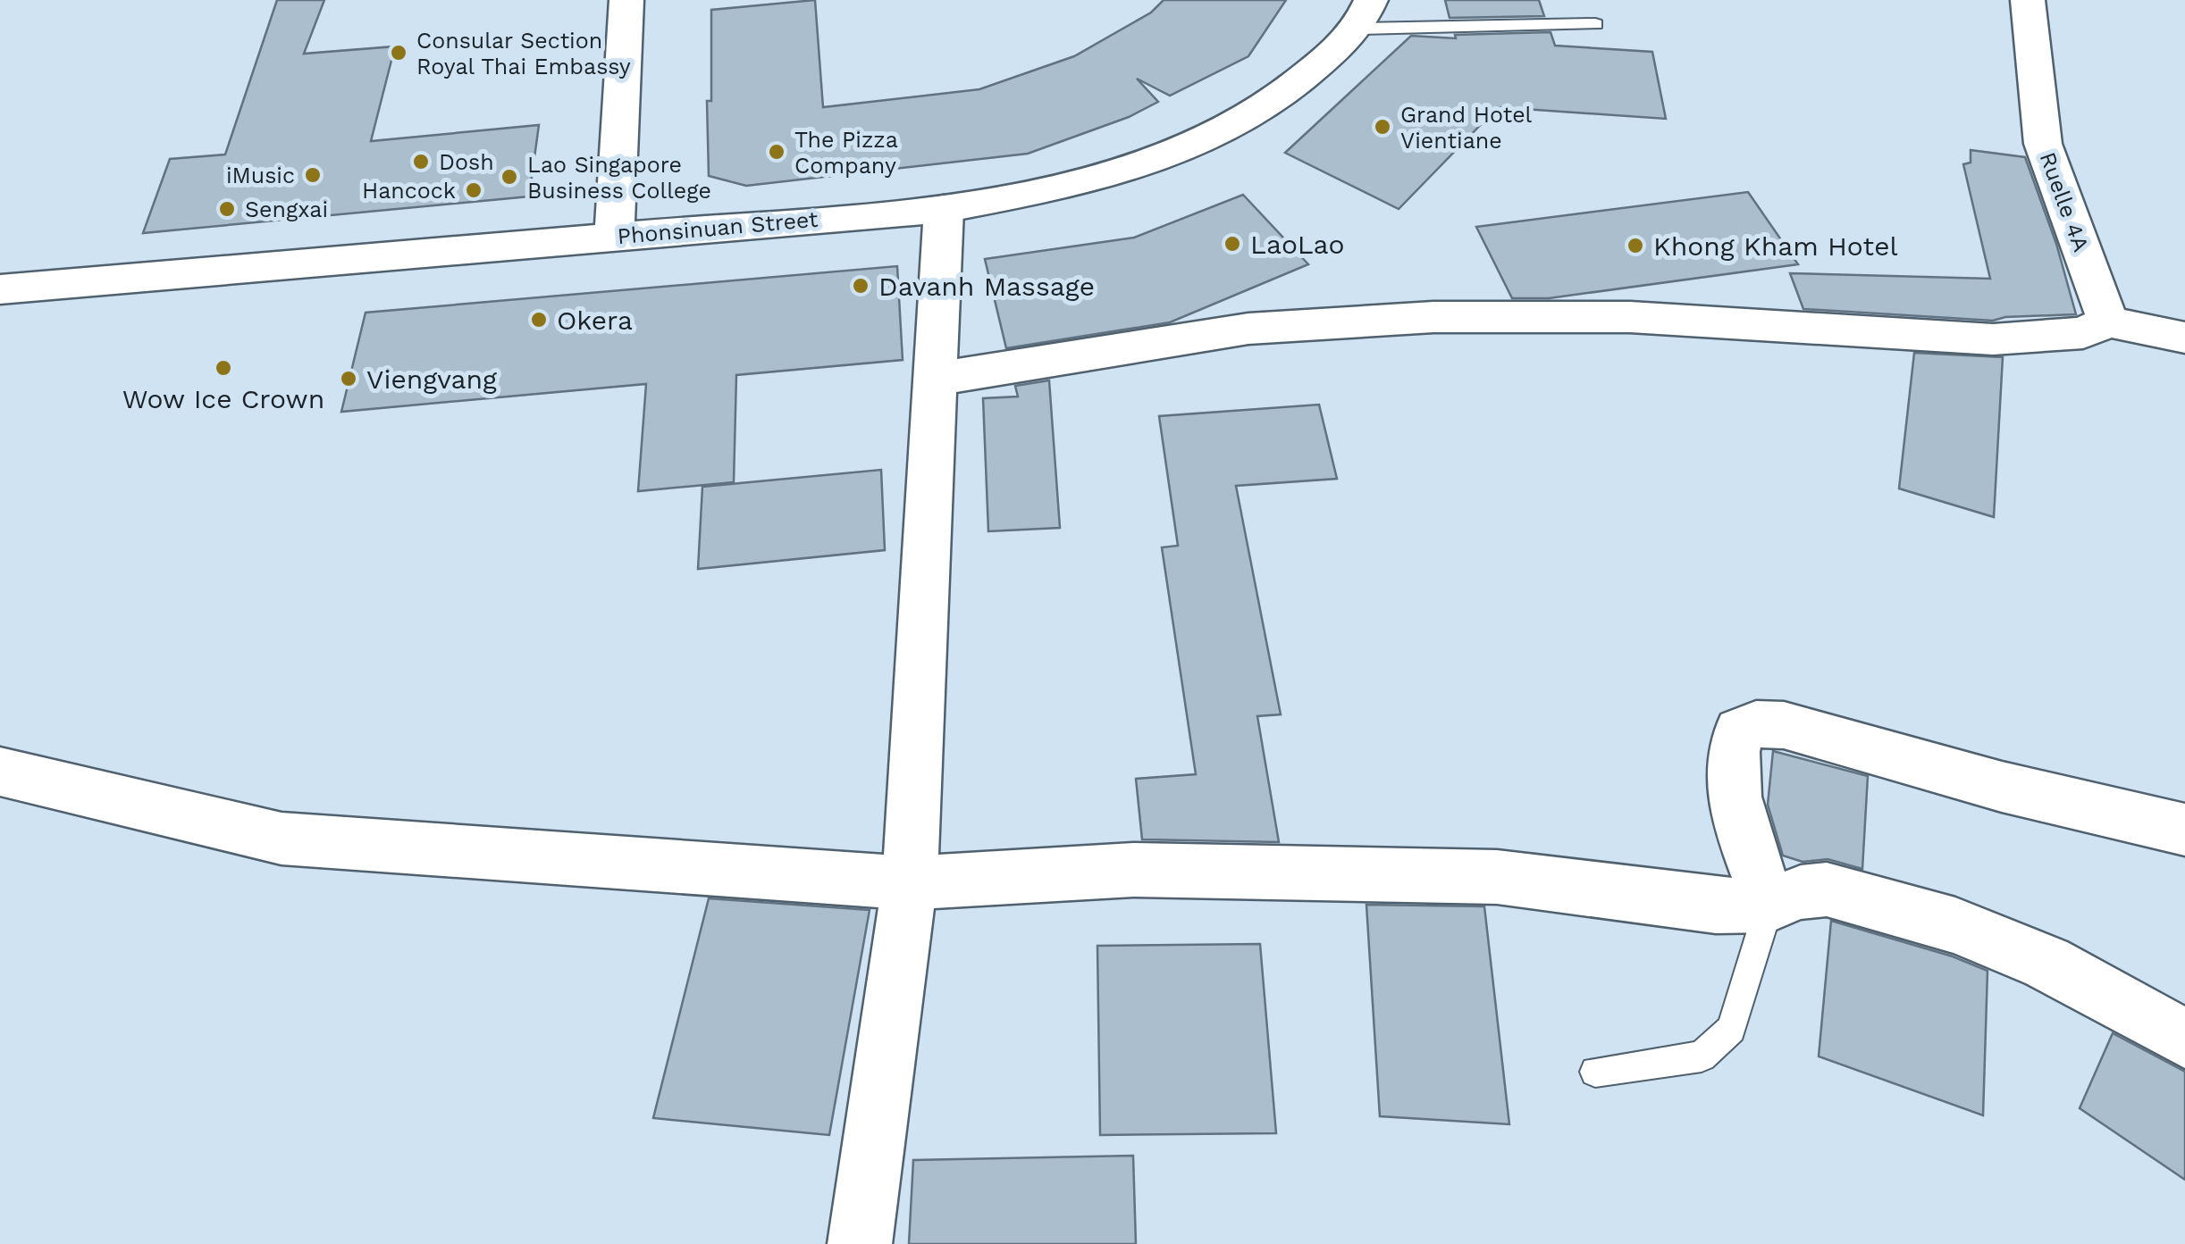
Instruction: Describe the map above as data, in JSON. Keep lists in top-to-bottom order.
{
  "streets": {
    "street": ["Ruelle 4A", "Phonsinuan Street"]
  },
  "places": [
    "Consular Section Royal Thai Embassy",
    "Grand Hotel Vientiane",
    "The Pizza Company",
    "Dosh",
    "iMusic",
    "Lao Singapore Business College",
    "Hancock",
    "Sengxai",
    "LaoLao",
    "Khong Kham Hotel",
    "Davanh Massage",
    "Okera",
    "Wow Ice Crown",
    "Viengvang"
  ]
}
